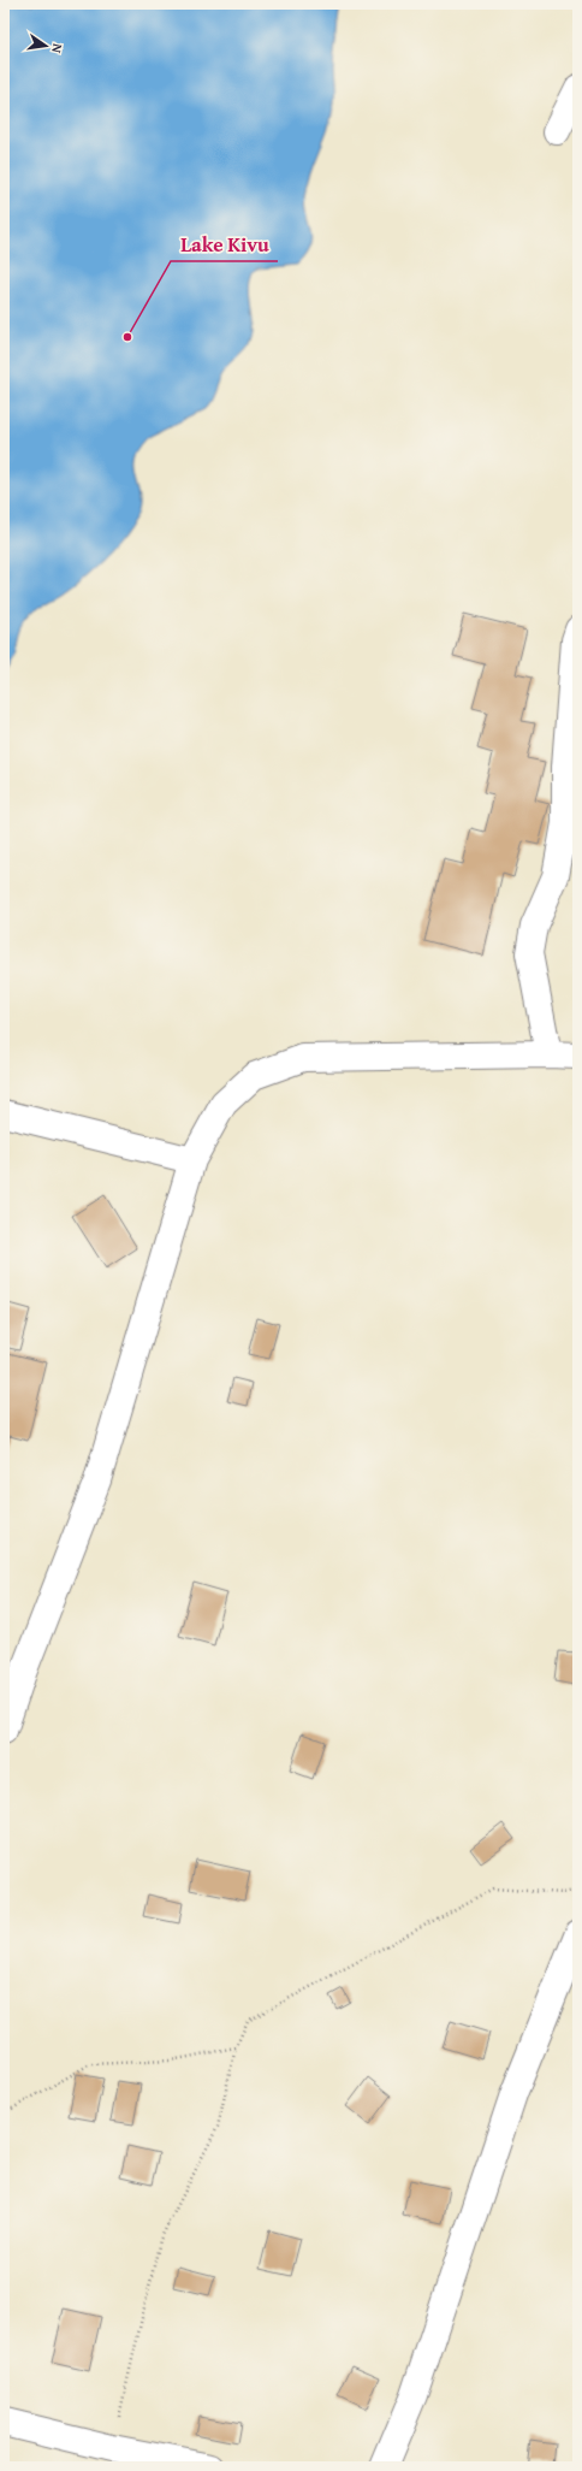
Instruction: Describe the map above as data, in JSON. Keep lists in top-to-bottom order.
{
  "places": ["Lake Kivu"],
  "north": "right"
}
